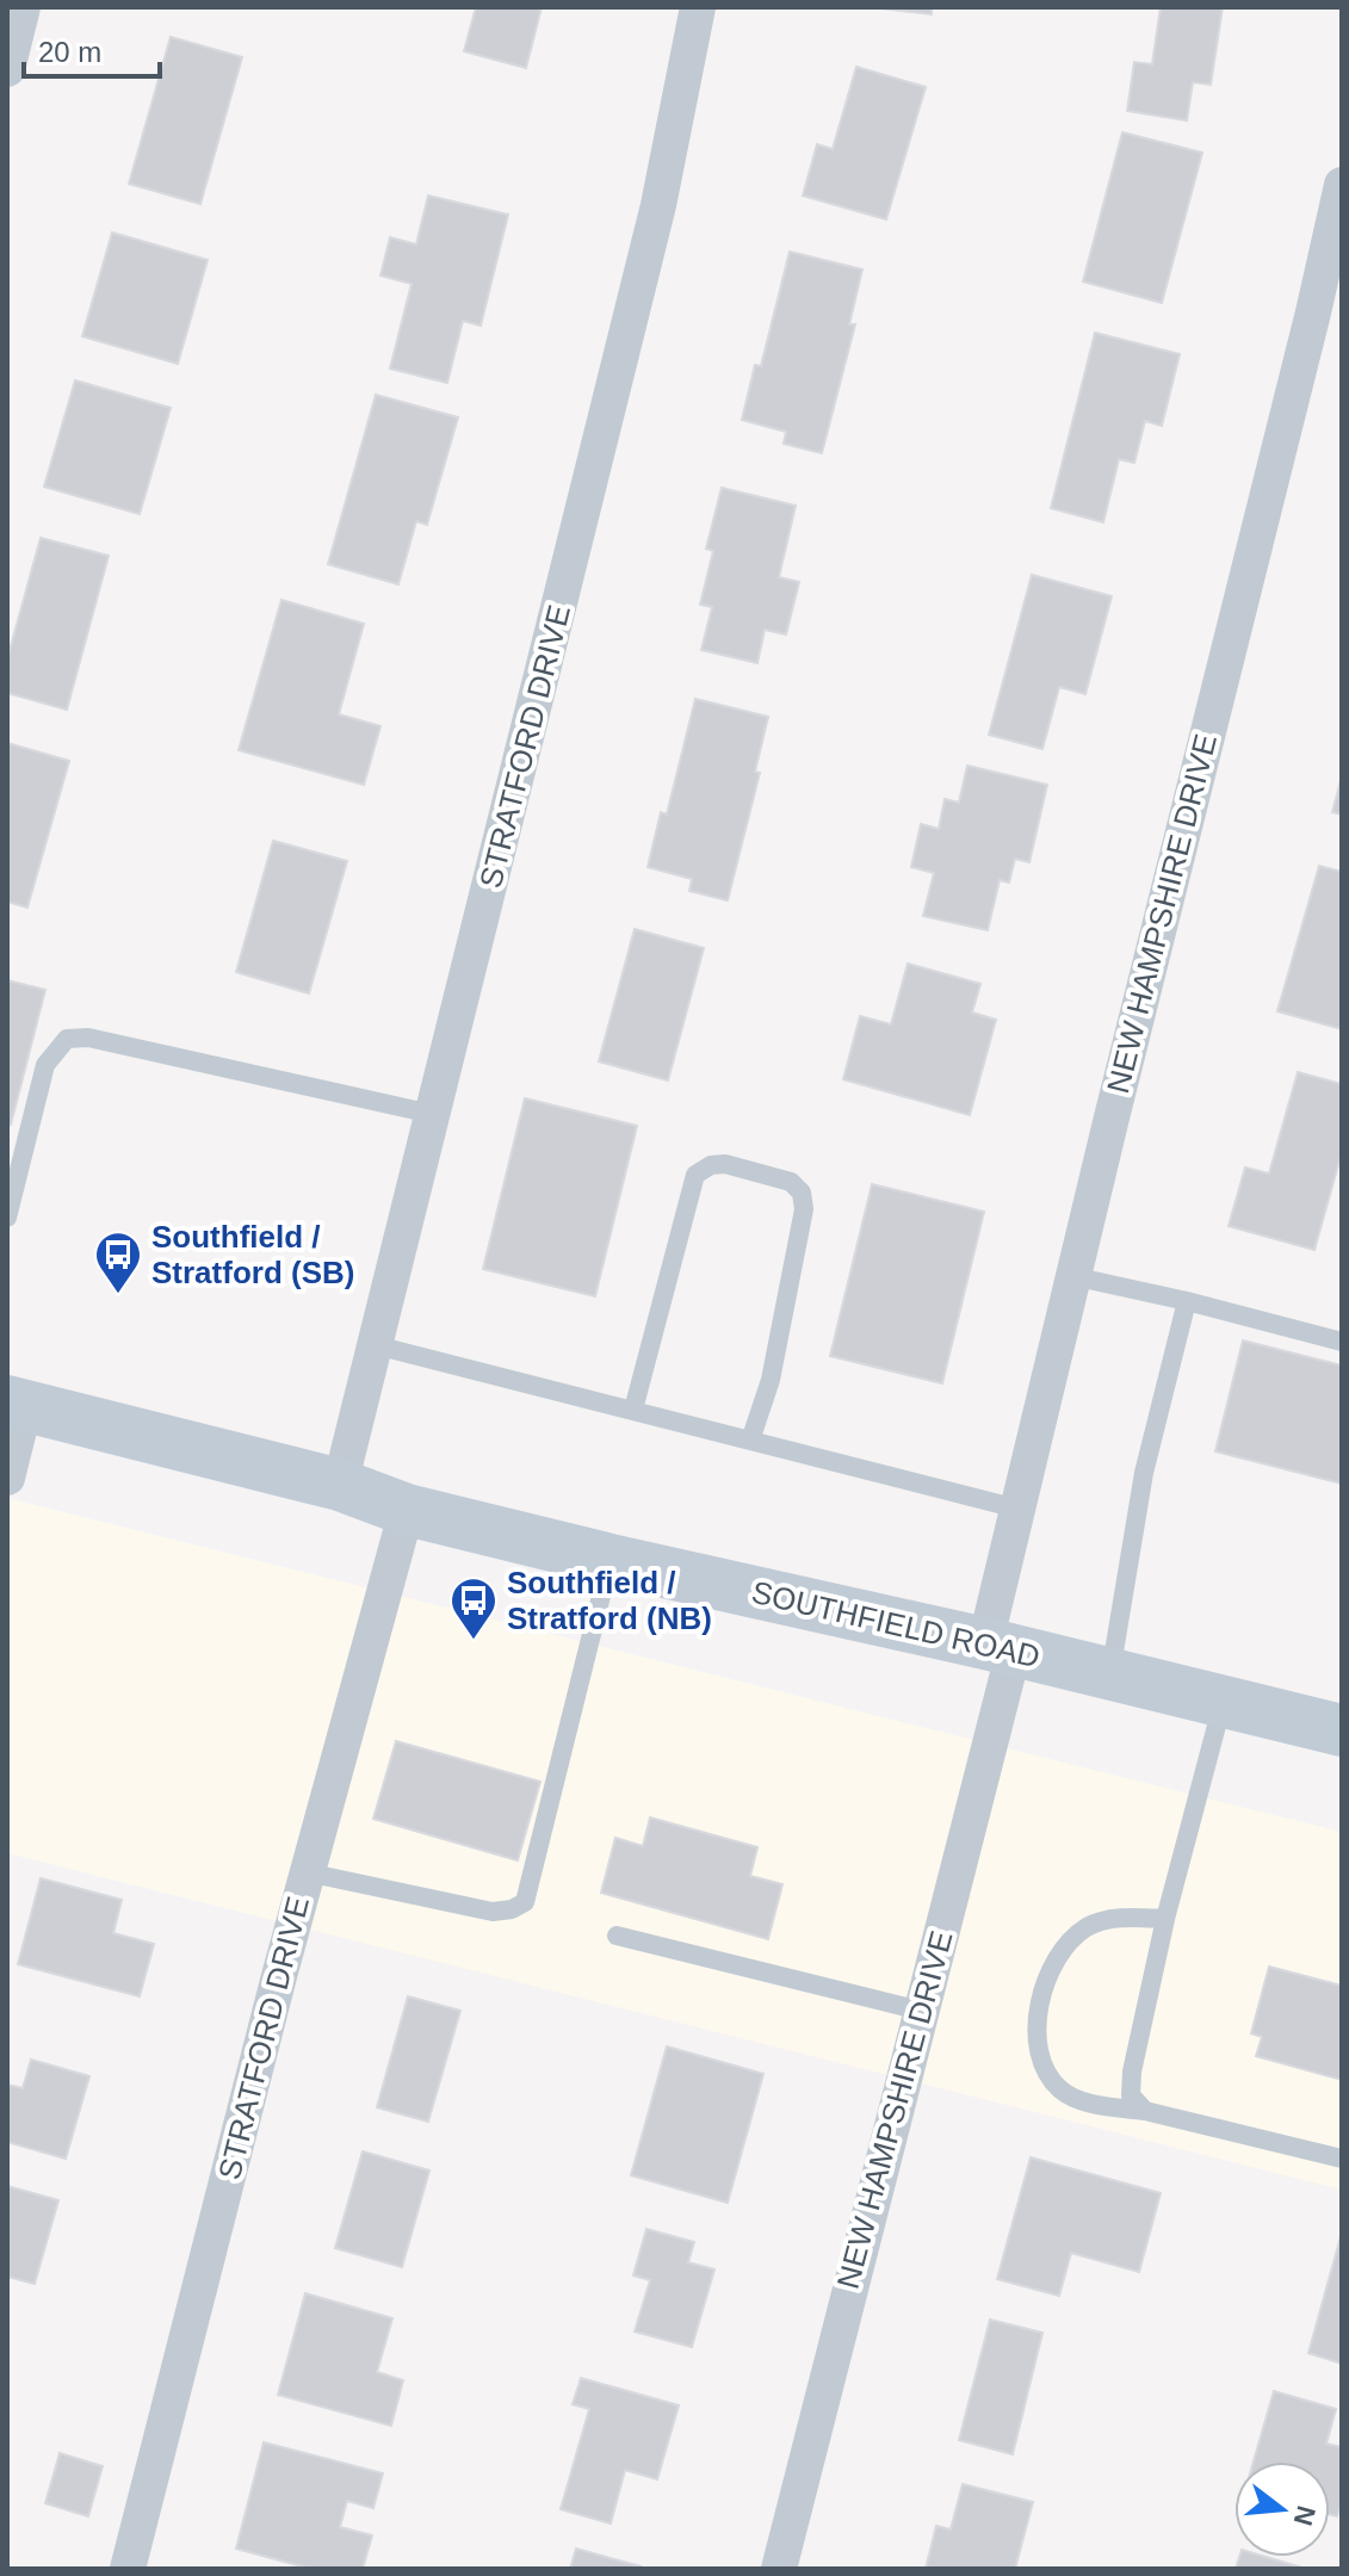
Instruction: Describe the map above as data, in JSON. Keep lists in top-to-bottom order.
{
  "streets": {
    "main road": ["SOUTHFIELD ROAD"],
    "street": ["STRATFORD DRIVE", "NEW HAMPSHIRE DRIVE"]
  },
  "crossings": [
    ["STRATFORD DRIVE", "SOUTHFIELD ROAD"],
    ["NEW HAMPSHIRE DRIVE", "SOUTHFIELD ROAD"]
  ],
  "places": {
    "bus stop": ["Southfield / Stratford (SB)", "Southfield / Stratford (NB)"]
  },
  "scale_bar": "20 m",
  "north": "right"
}
